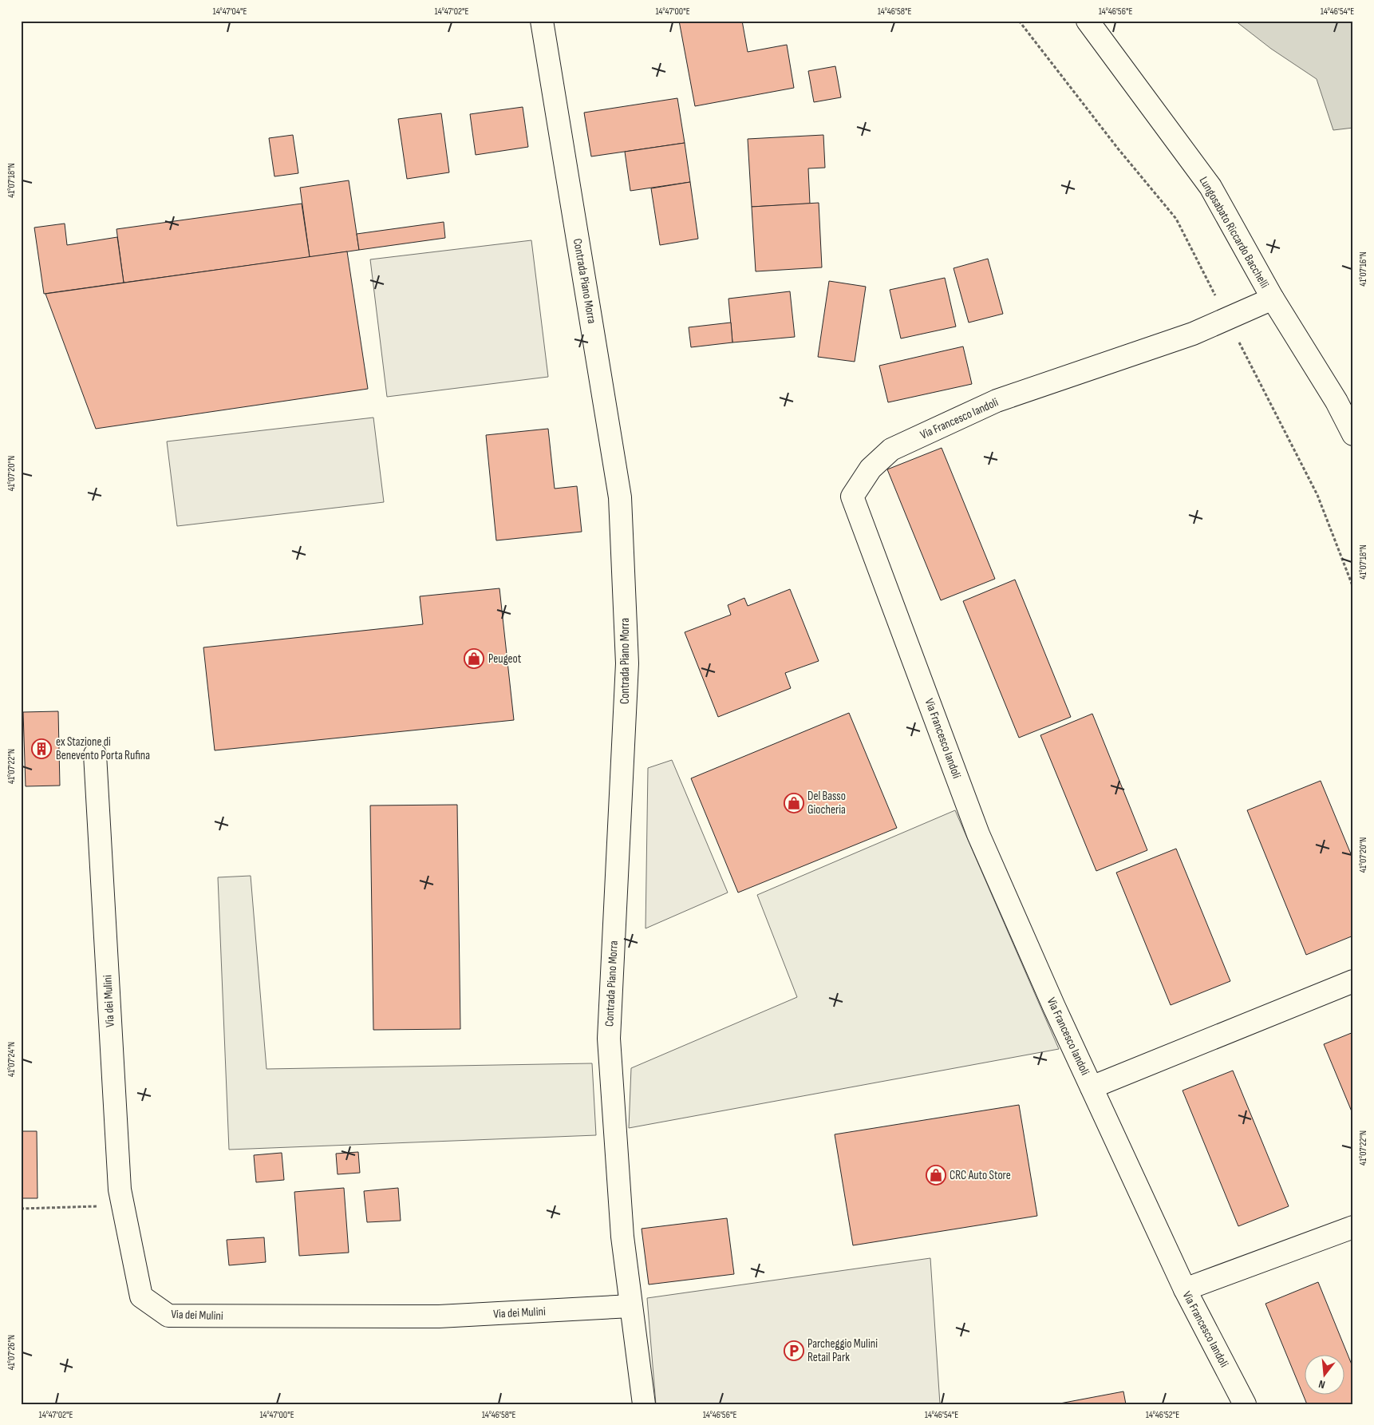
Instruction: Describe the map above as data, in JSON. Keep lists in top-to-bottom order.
{
  "streets": {
    "street": [
      "Lungosabato Riccardo Bacchelli",
      "Contrada Piano Morra",
      "Via Francesco Iandoli",
      "Via dei Mulini"
    ]
  },
  "crossings": [
    ["Lungosabato Riccardo Bacchelli", "Via Francesco Iandoli"],
    ["Contrada Piano Morra", "Via dei Mulini"]
  ],
  "places": {
    "shop": ["Peugeot", "Del Basso Giocheria", "CRC Auto Store"],
    "building": ["ex Stazione di Benevento Porta Rufina"],
    "parking": ["Parcheggio Mulini Retail Park"]
  },
  "north": "bottom",
  "coordinates": [
    "14°47'04\"E",
    "14°47'02\"E",
    "14°47'00\"E",
    "14°46'58\"E",
    "14°46'56\"E",
    "14°46'54\"E",
    "41°07'18\"N",
    "41°07'16\"N",
    "41°07'20\"N",
    "41°07'22\"N",
    "41°07'24\"N",
    "41°07'26\"N",
    "14°46'52\"E"
  ]
}
